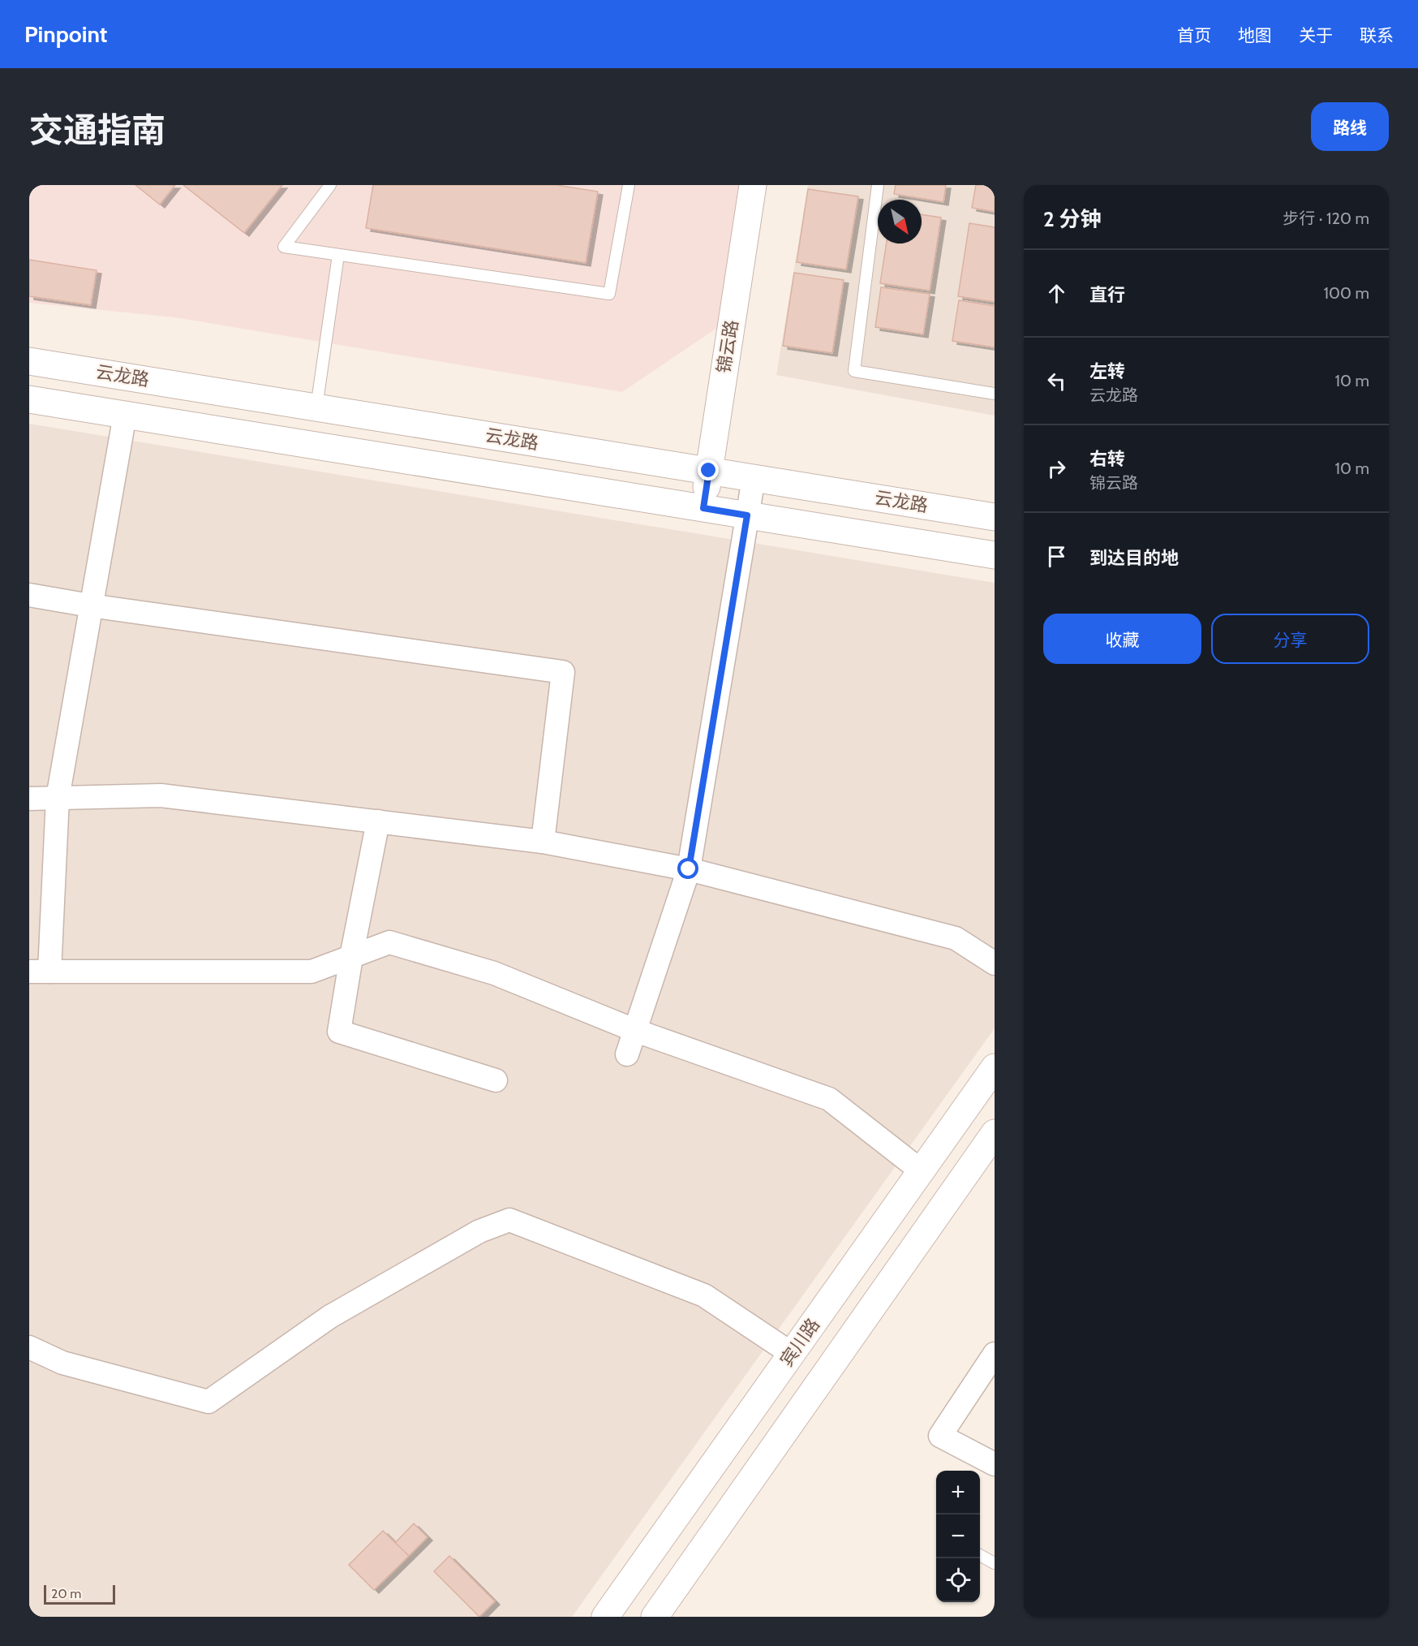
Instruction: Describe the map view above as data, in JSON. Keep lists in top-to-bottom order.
{
  "streets": {
    "street": ["锦云路", "云龙路", "宾川路"]
  },
  "crossings": [
    ["锦云路", "云龙路"]
  ],
  "scale_bar": "20 m",
  "north": "bottom right",
  "page": {
    "header": "Pinpoint",
    "nav": [
      "首页",
      "地图",
      "关于",
      "联系"
    ],
    "title": "交通指南",
    "buttons": [
      "路线",
      ["收藏", "分享"]
    ],
    "heading": ["2 分钟", "步行 · 120 m"],
    "list": [
      ["直行", "100 m"],
      ["左转", "云龙路", "10 m"],
      ["右转", "锦云路", "10 m"],
      "到达目的地"
    ],
    "map_buttons": ["+", "−"],
    "scale": "20 m"
  }
}
